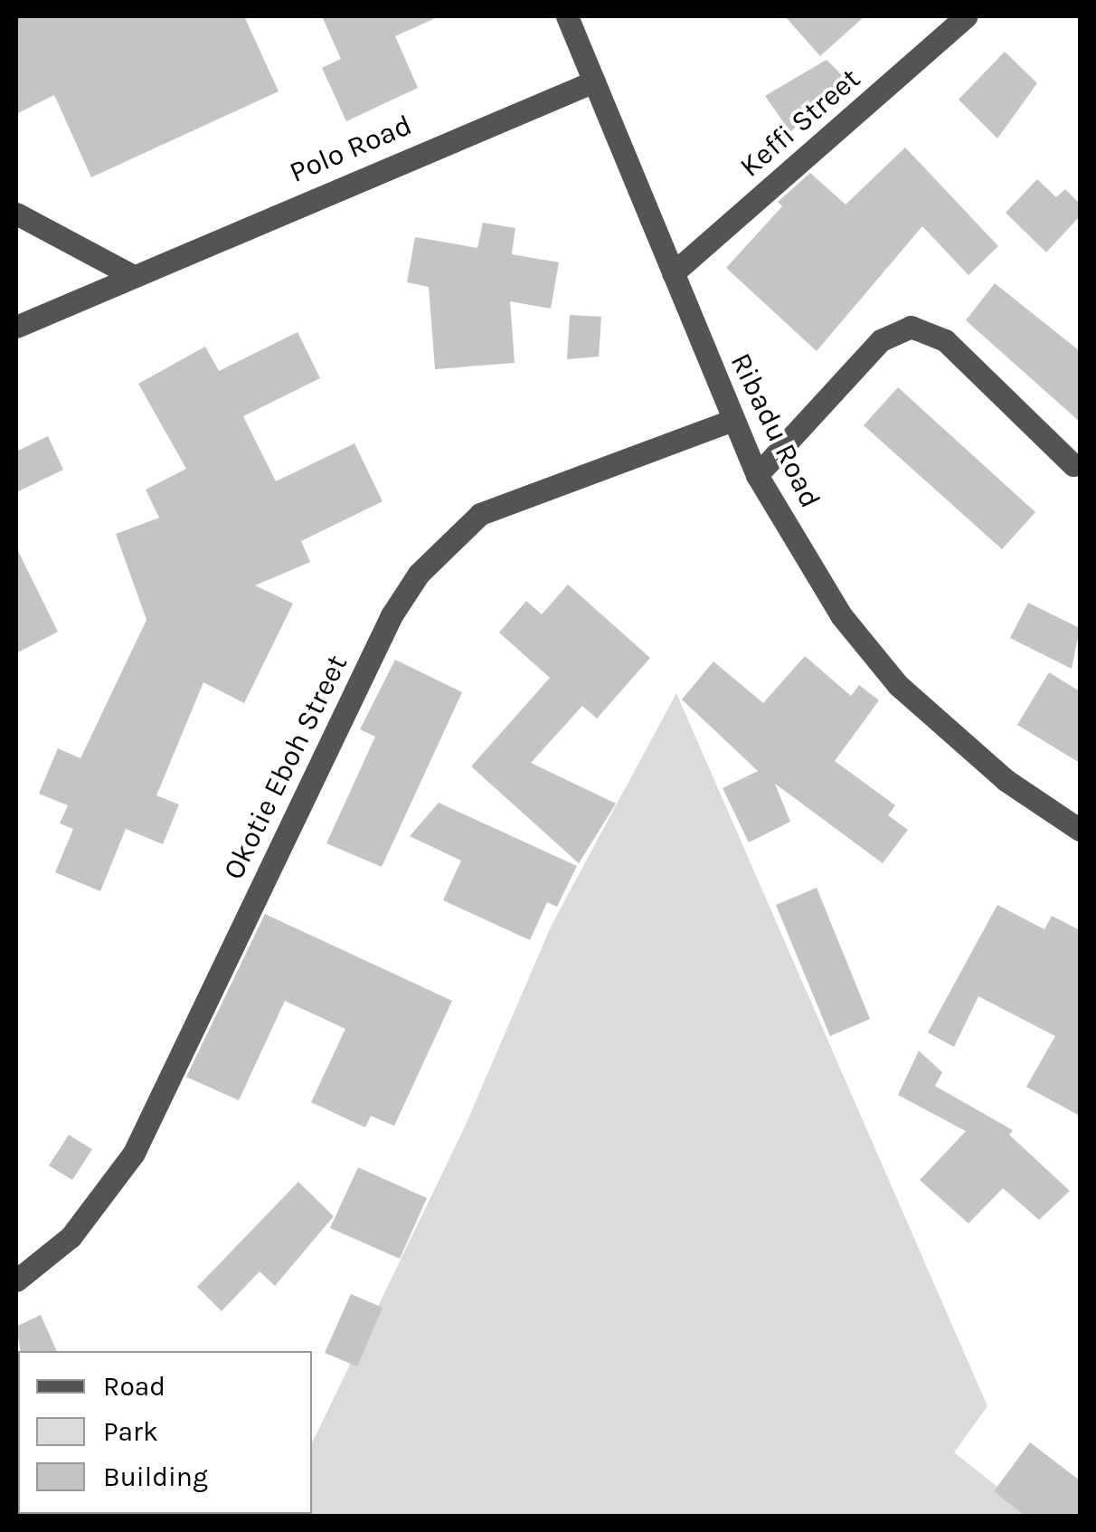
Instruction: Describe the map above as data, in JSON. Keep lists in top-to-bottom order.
{
  "streets": {
    "street": [
      "Keffi Street",
      "Polo Road",
      "Ribadu Road",
      "Okotie Eboh Street"
    ]
  },
  "crossings": [
    ["Keffi Street", "Ribadu Road"],
    ["Polo Road", "Ribadu Road"],
    ["Ribadu Road", "Okotie Eboh Street"]
  ],
  "legend": ["Road", "Park", "Building"]
}
